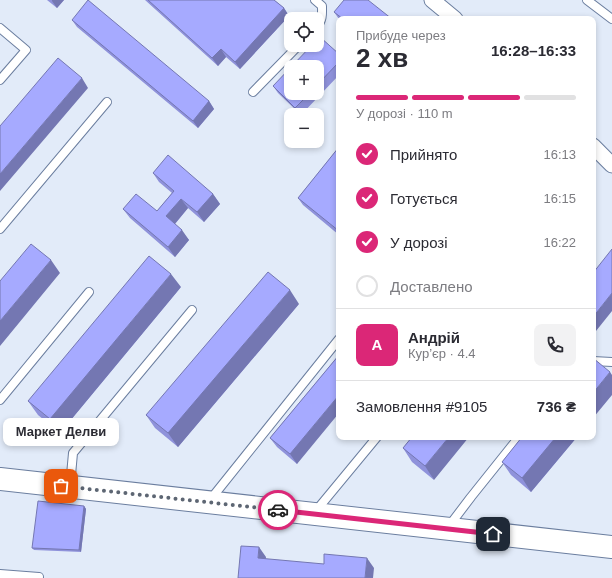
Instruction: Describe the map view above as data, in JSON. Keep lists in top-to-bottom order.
{
  "places": ["Маркет Делви"],
  "page": {
    "map_buttons": ["+", "−"],
    "heading": ["2 хв", "Прибуде через", "16:28–16:33"],
    "panel": [
      "Андрій",
      "Кур’єр · 4.4",
      "Замовлення #9105",
      "736 ₴"
    ],
    "bar": "У дорозі · 110 m",
    "list": [
      ["Прийнято", "16:13"],
      ["Готується", "16:15"],
      ["У дорозі", "16:22"],
      "Доставлено"
    ],
    "round": "А",
    "bubble": "Маркет Делви"
  }
}
